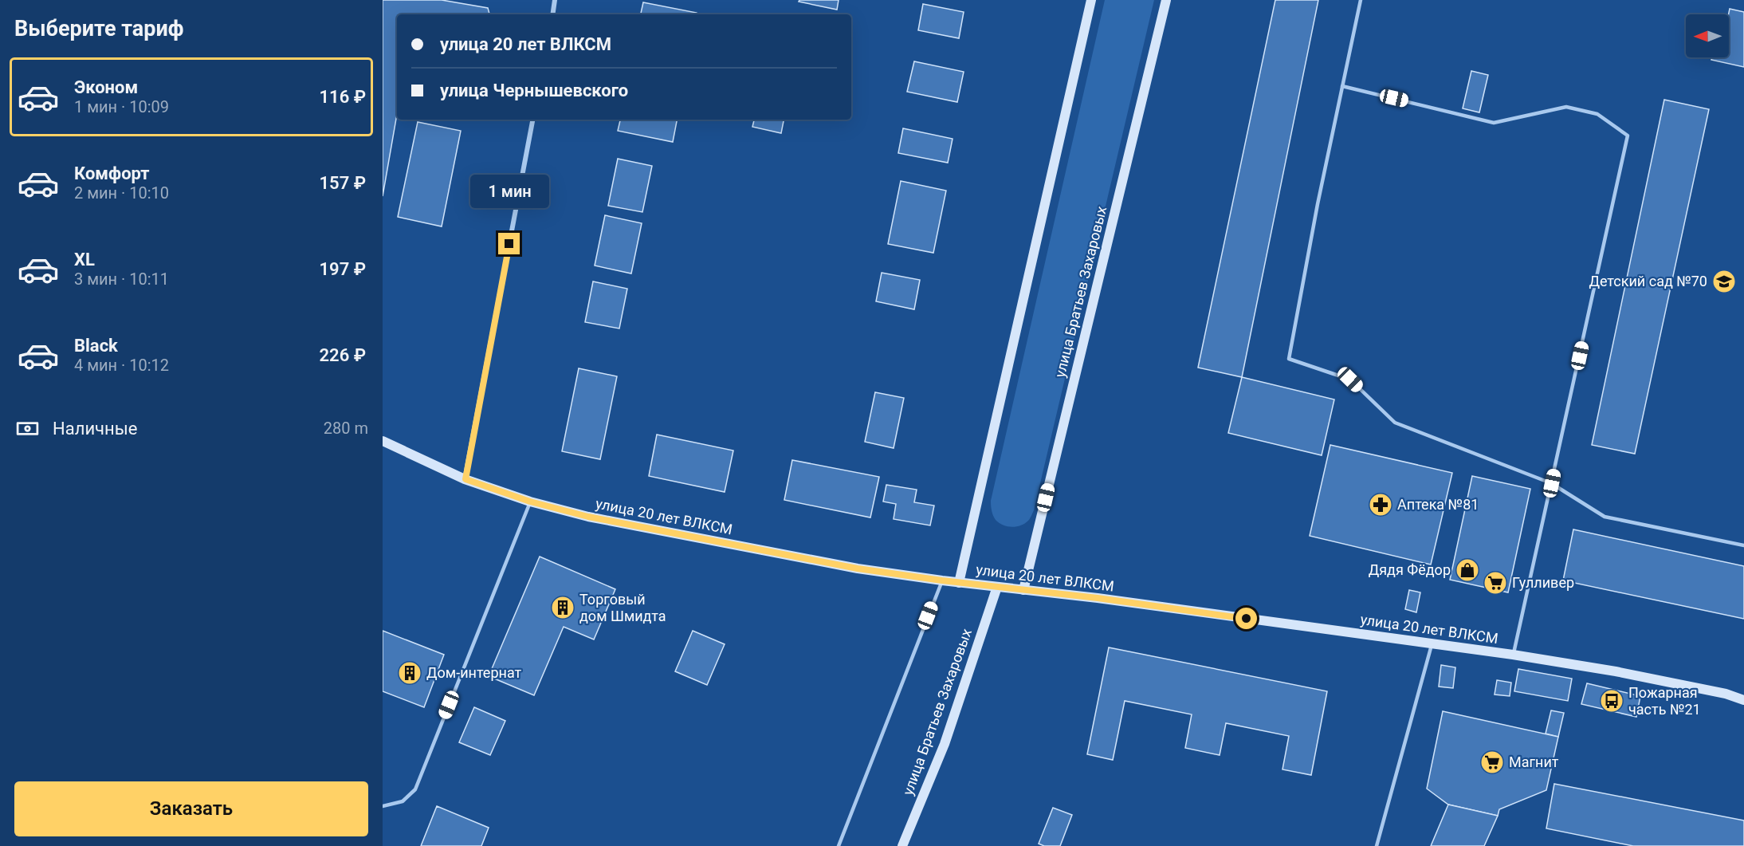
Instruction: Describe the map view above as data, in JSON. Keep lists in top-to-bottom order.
{
  "streets": {
    "main road": ["улица Братьев Захаровых", "улица 20 лет ВЛКСМ"]
  },
  "crossings": [
    ["улица Братьев Захаровых", "улица 20 лет ВЛКСМ"]
  ],
  "places": {
    "school or university": ["Детский сад №70"],
    "pharmacy": ["Аптека №81"],
    "shop": ["Дядя Фёдор"],
    "supermarket": ["Гулливер", "Магнит"],
    "building": ["Торговый дом Шмидта", "Дом-интернат"],
    "bus stop": ["Пожарная часть №21"]
  },
  "north": "left",
  "page": {
    "heading": "Выберите тариф",
    "banner": ["улица 20 лет ВЛКСМ", "улица Чернышевского"],
    "list": [
      {
        "name": "Эконом",
        "note": "1 мин · 10:09",
        "value": "116 ₽"
      },
      {
        "name": "Комфорт",
        "note": "2 мин · 10:10",
        "value": "157 ₽"
      },
      {
        "name": "XL",
        "note": "3 мин · 10:11",
        "value": "197 ₽"
      },
      {
        "name": "Black",
        "note": "4 мин · 10:12",
        "value": "226 ₽"
      }
    ],
    "bubble": "1 мин",
    "pay": ["Наличные", "280 m"],
    "buttons": "Заказать"
  }
}
